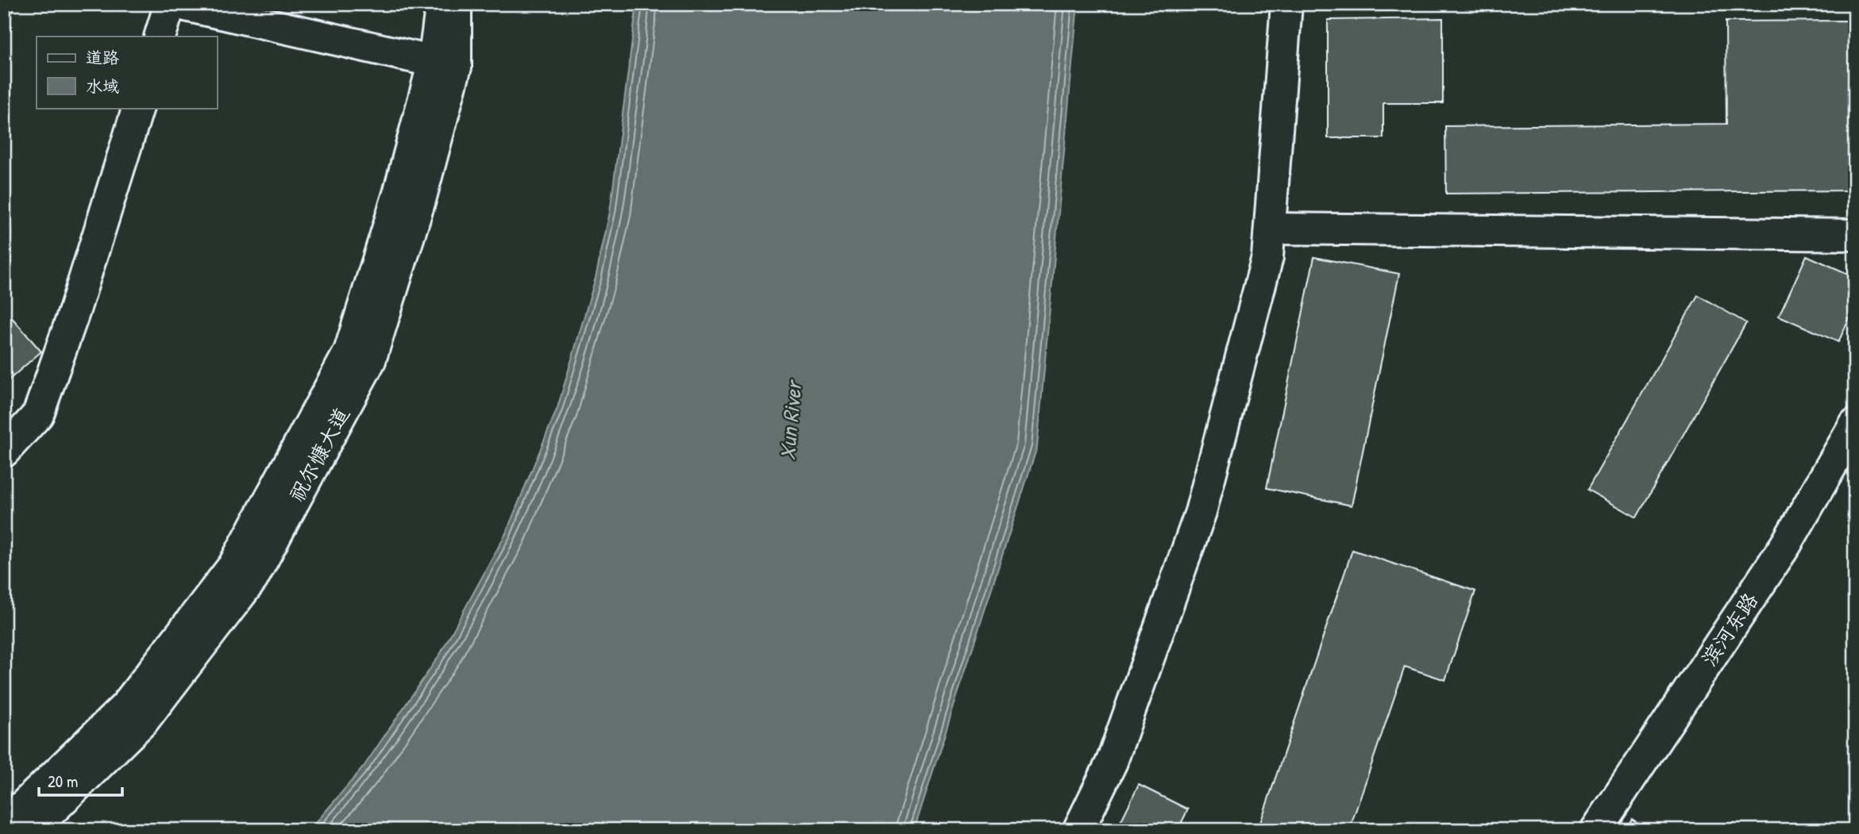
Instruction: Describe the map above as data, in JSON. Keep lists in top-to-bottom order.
{
  "streets": {
    "main road": ["祝尔慷大道", "滨河东路"]
  },
  "water": ["Xun River"],
  "legend": ["道路", "水域"],
  "scale_bar": "20 m"
}
